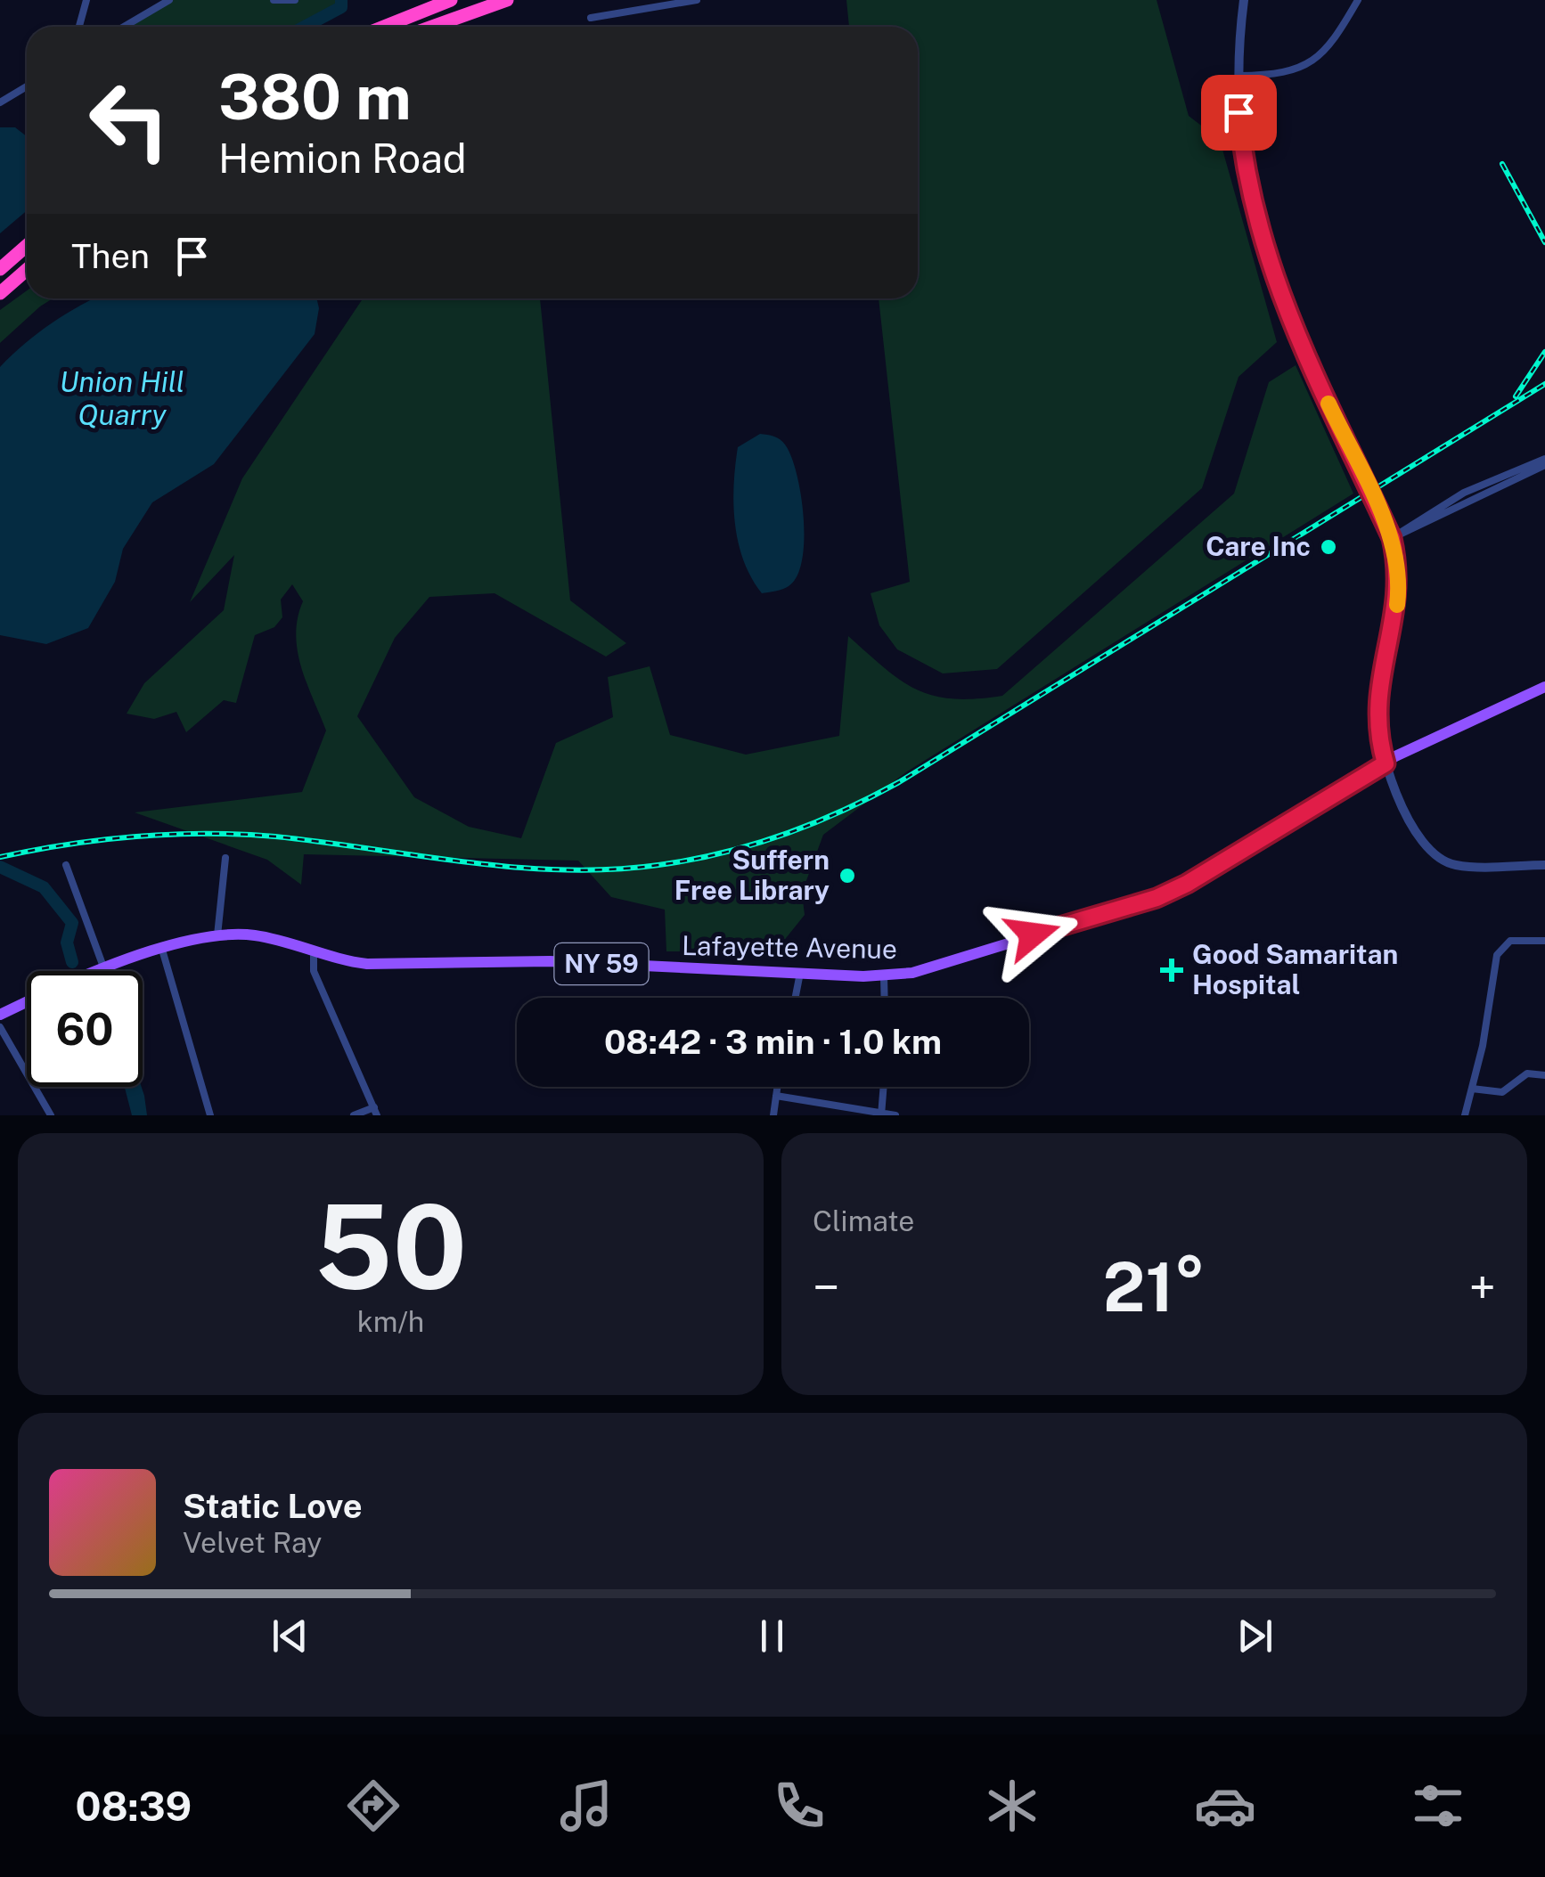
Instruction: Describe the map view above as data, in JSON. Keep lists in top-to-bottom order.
{
  "streets": {
    "main road": ["Lafayette Avenue", "NY 59"]
  },
  "crossings": [
    ["Lafayette Avenue", "NY 59"]
  ],
  "water": ["Union Hill Quarry"],
  "places": {
    "other": ["Care Inc", "Suffern Free Library"],
    "health": ["Good Samaritan Hospital"]
  },
  "page": {
    "turn": ["380 m", "Hemion Road"],
    "then": "Then",
    "limit": "60",
    "trip": "08:42 · 3 min · 1.0 km",
    "tile": [
      ["50", "km/h"],
      "Climate"
    ],
    "heat": ["−", "21°", "+"],
    "song": ["Static Love", "Velvet Ray"],
    "tabs": "08:39"
  }
}
